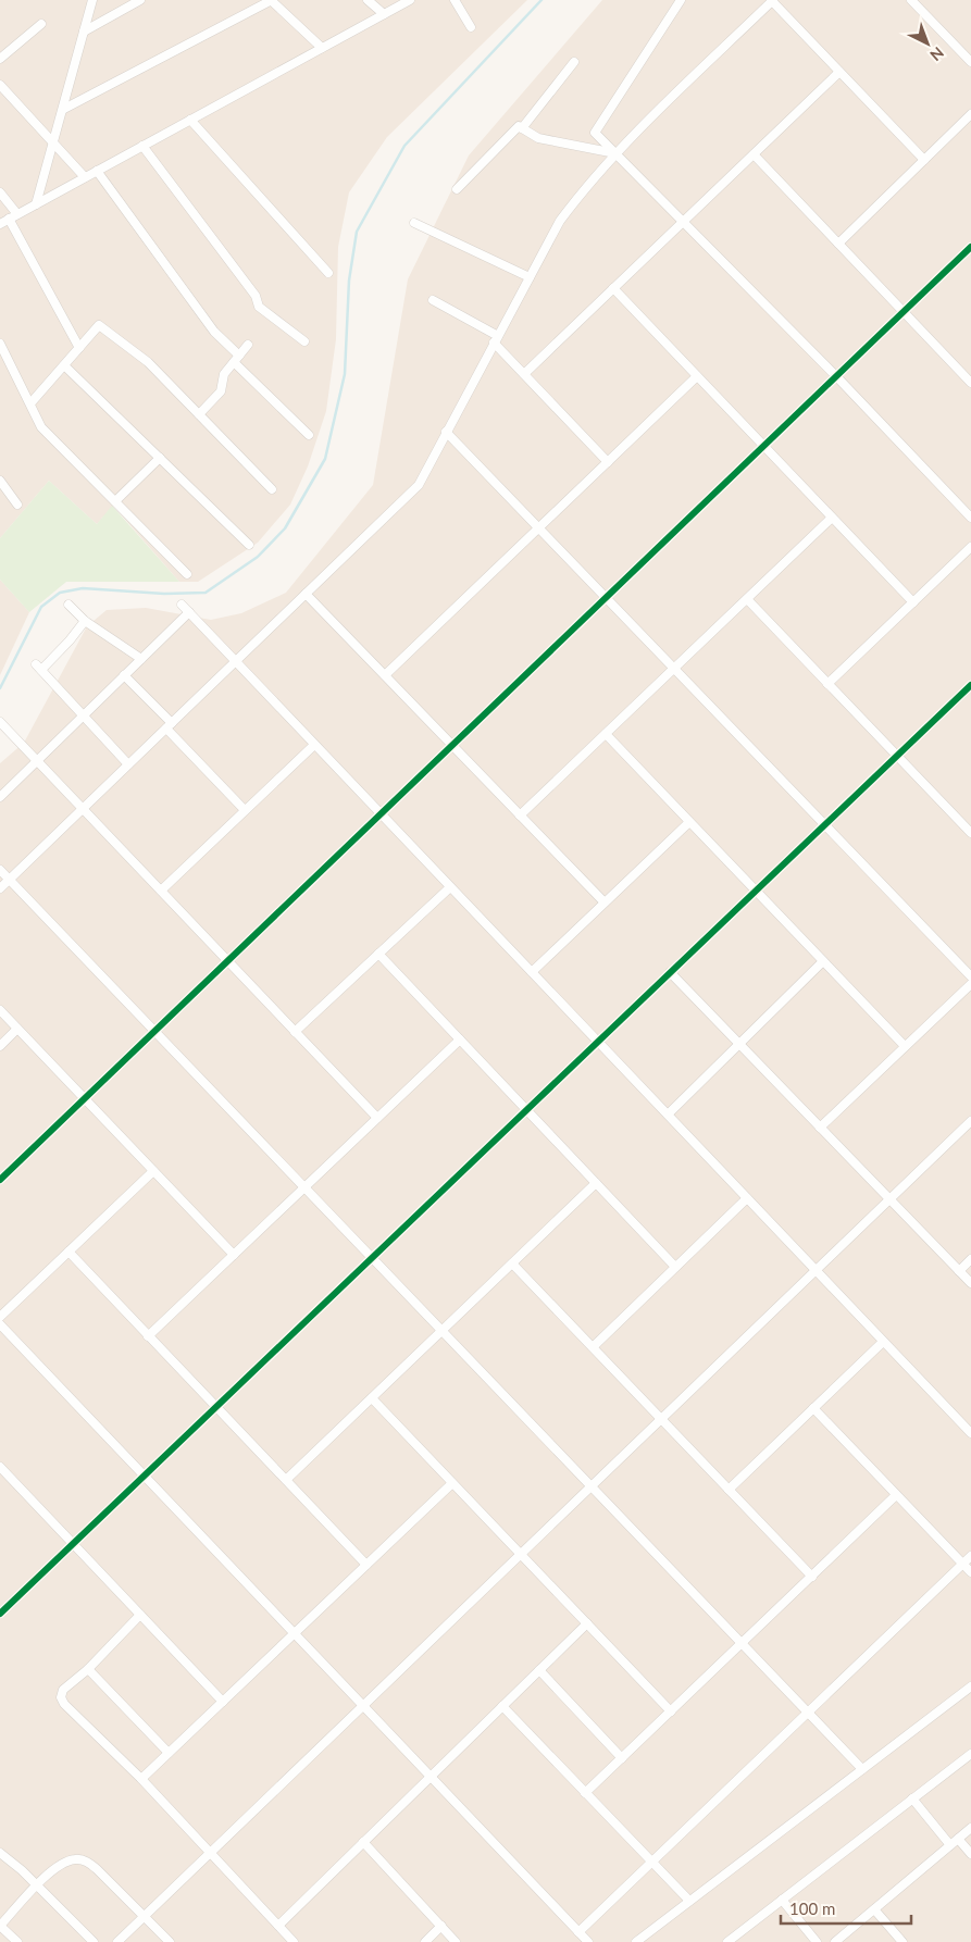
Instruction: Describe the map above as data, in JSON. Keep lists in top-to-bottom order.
{
  "scale_bar": "100 m",
  "north": "bottom right"
}
